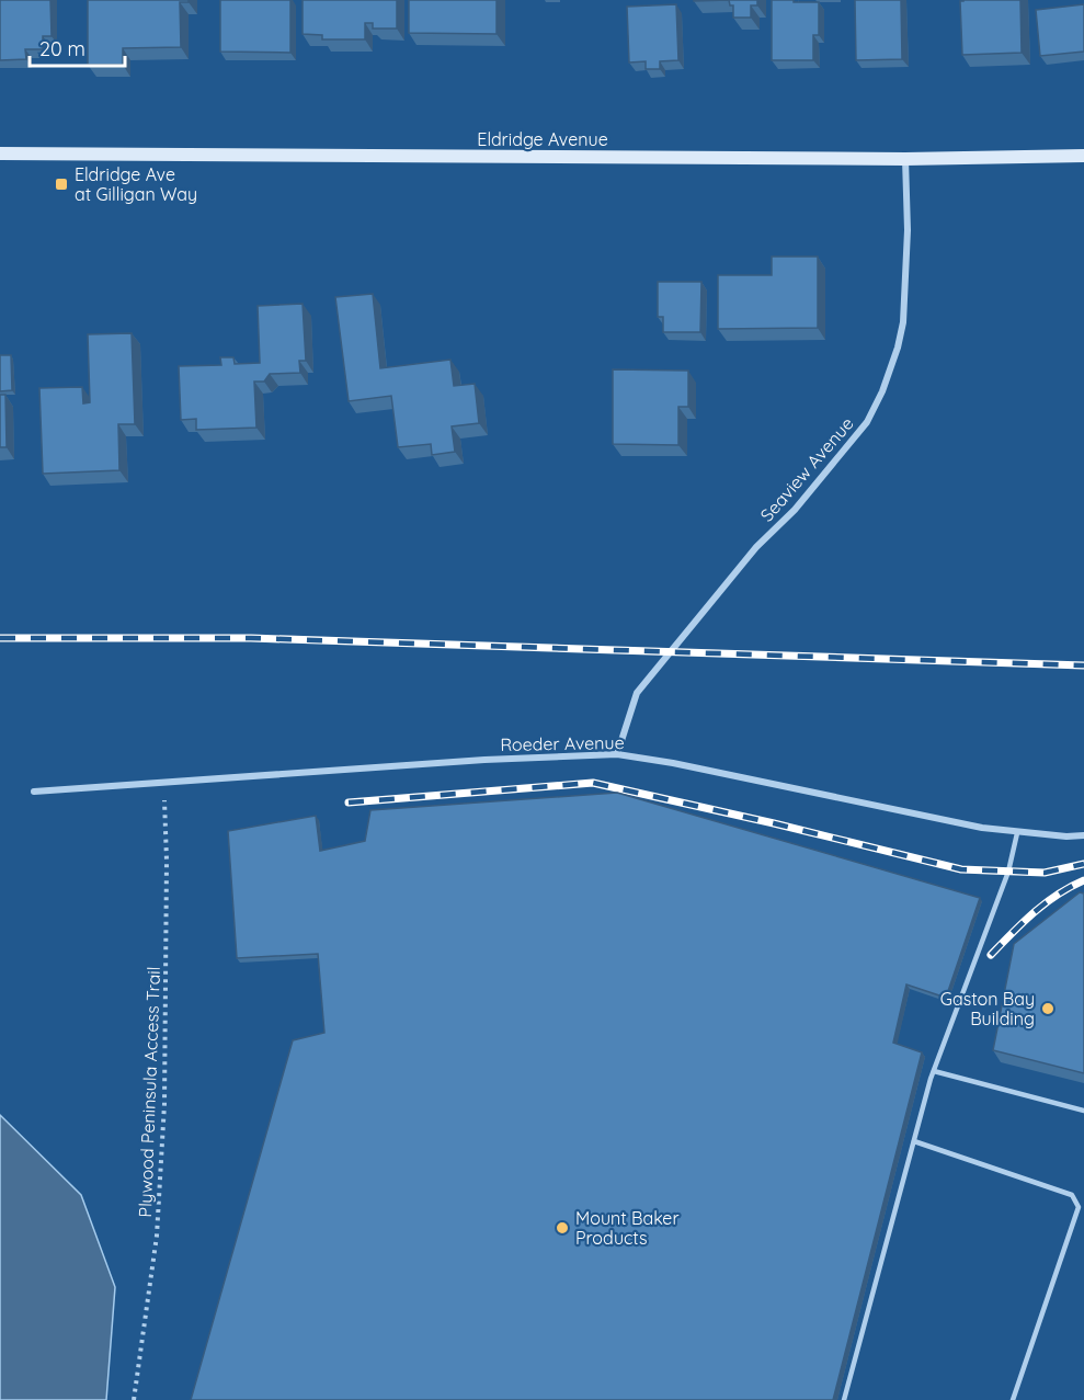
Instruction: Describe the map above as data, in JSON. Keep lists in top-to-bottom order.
{
  "streets": {
    "main road": ["Eldridge Avenue"],
    "street": ["Seaview Avenue", "Roeder Avenue"],
    "path": ["Plywood Peninsula Access Trail"]
  },
  "crossings": [
    ["Eldridge Avenue", "Seaview Avenue"],
    ["Seaview Avenue", "Roeder Avenue"],
    ["Roeder Avenue", "Plywood Peninsula Access Trail"]
  ],
  "places": {
    "transit": ["Eldridge Ave at Gilligan Way"],
    "other": ["Gaston Bay Building", "Mount Baker Products"]
  },
  "scale_bar": "20 m"
}
